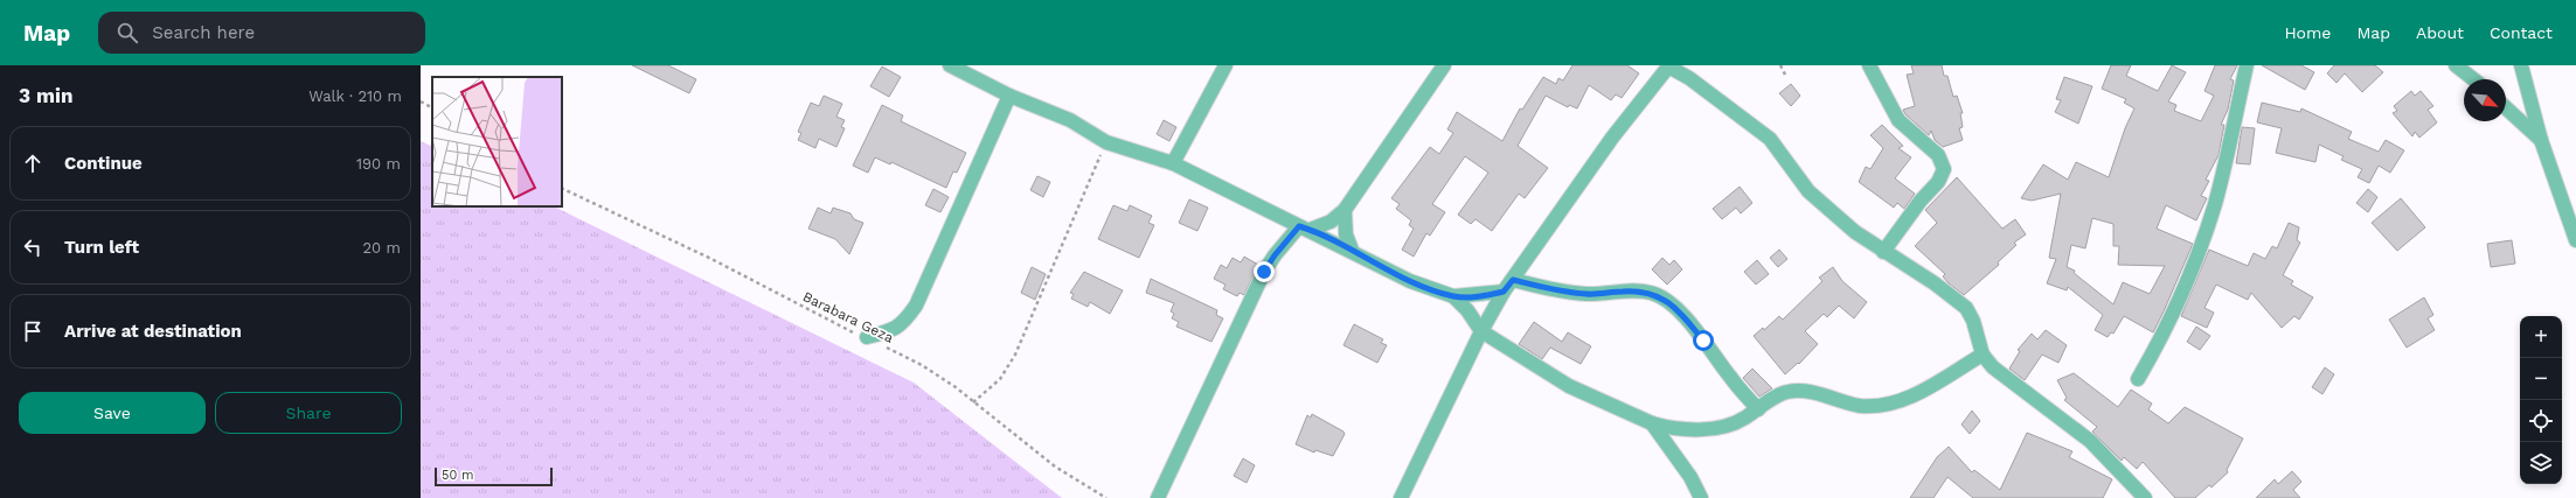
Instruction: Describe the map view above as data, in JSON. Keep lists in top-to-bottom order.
{
  "streets": {
    "path": ["Barabara Geza"]
  },
  "scale_bar": "50 m",
  "north": "bottom right",
  "page": {
    "header": "Map",
    "search": "Search here",
    "nav": [
      "Home",
      "Map",
      "About",
      "Contact"
    ],
    "heading": ["3 min", "Walk · 210 m"],
    "list": [
      ["Continue", "190 m"],
      ["Turn left", "20 m"],
      "Arrive at destination"
    ],
    "map_buttons": ["+", "−"],
    "buttons": ["Save", "Share"],
    "scale": "50 m"
  }
}
